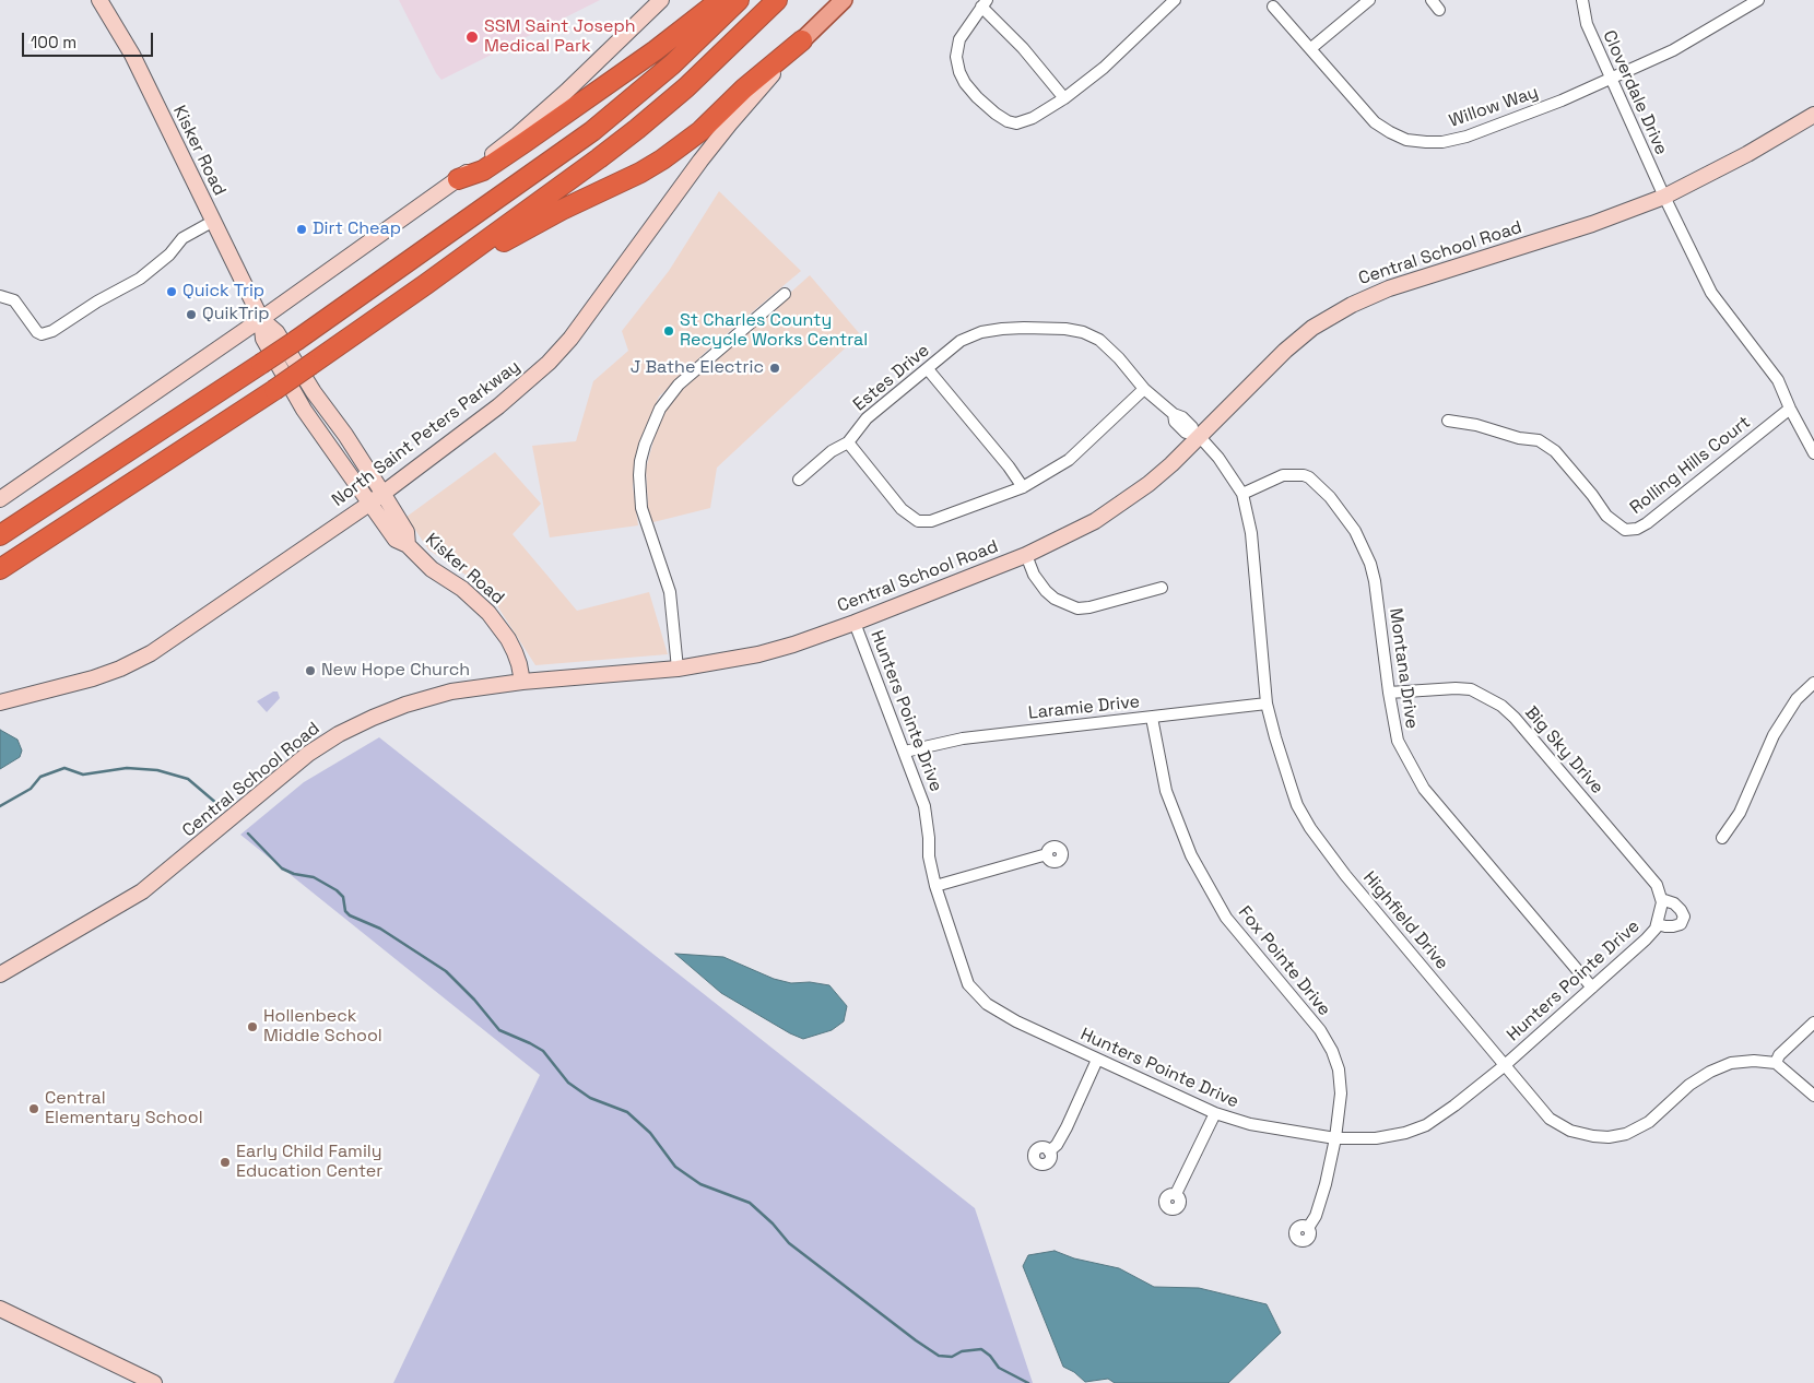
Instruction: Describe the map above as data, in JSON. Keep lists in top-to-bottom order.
{
  "streets": {
    "main road": ["Kisker Road", "Central School Road", "North Saint Peters Parkway"],
    "street": [
      "Cloverdale Drive",
      "Willow Way",
      "Estes Drive",
      "Rolling Hills Court",
      "Montana Drive",
      "Laramie Drive",
      "Hunters Pointe Drive",
      "Big Sky Drive",
      "Highfield Drive",
      "Fox Pointe Drive"
    ]
  },
  "crossings": [
    ["Cloverdale Drive", "Willow Way"],
    ["Cloverdale Drive", "Central School Road"],
    ["Cloverdale Drive", "Rolling Hills Court"],
    ["Kisker Road", "Central School Road"],
    ["Kisker Road", "North Saint Peters Parkway"],
    ["Central School Road", "Estes Drive"],
    ["Central School Road", "Hunters Pointe Drive"],
    ["Central School Road", "Highfield Drive"],
    ["Estes Drive", "Highfield Drive"],
    ["Montana Drive", "Hunters Pointe Drive"],
    ["Montana Drive", "Big Sky Drive"],
    ["Montana Drive", "Highfield Drive"],
    ["Laramie Drive", "Hunters Pointe Drive"],
    ["Laramie Drive", "Highfield Drive"],
    ["Laramie Drive", "Fox Pointe Drive"],
    ["Hunters Pointe Drive", "Big Sky Drive"],
    ["Hunters Pointe Drive", "Highfield Drive"],
    ["Hunters Pointe Drive", "Fox Pointe Drive"]
  ],
  "places": [
    "SSM Saint Joseph Medical Park",
    "Dirt Cheap",
    "Quick Trip",
    "QuikTrip",
    "St Charles County Recycle Works Central",
    "J Bathe Electric",
    "New Hope Church",
    "Hollenbeck Middle School",
    "Central Elementary School",
    "Early Child Family Education Center"
  ],
  "scale_bar": "100 m"
}
